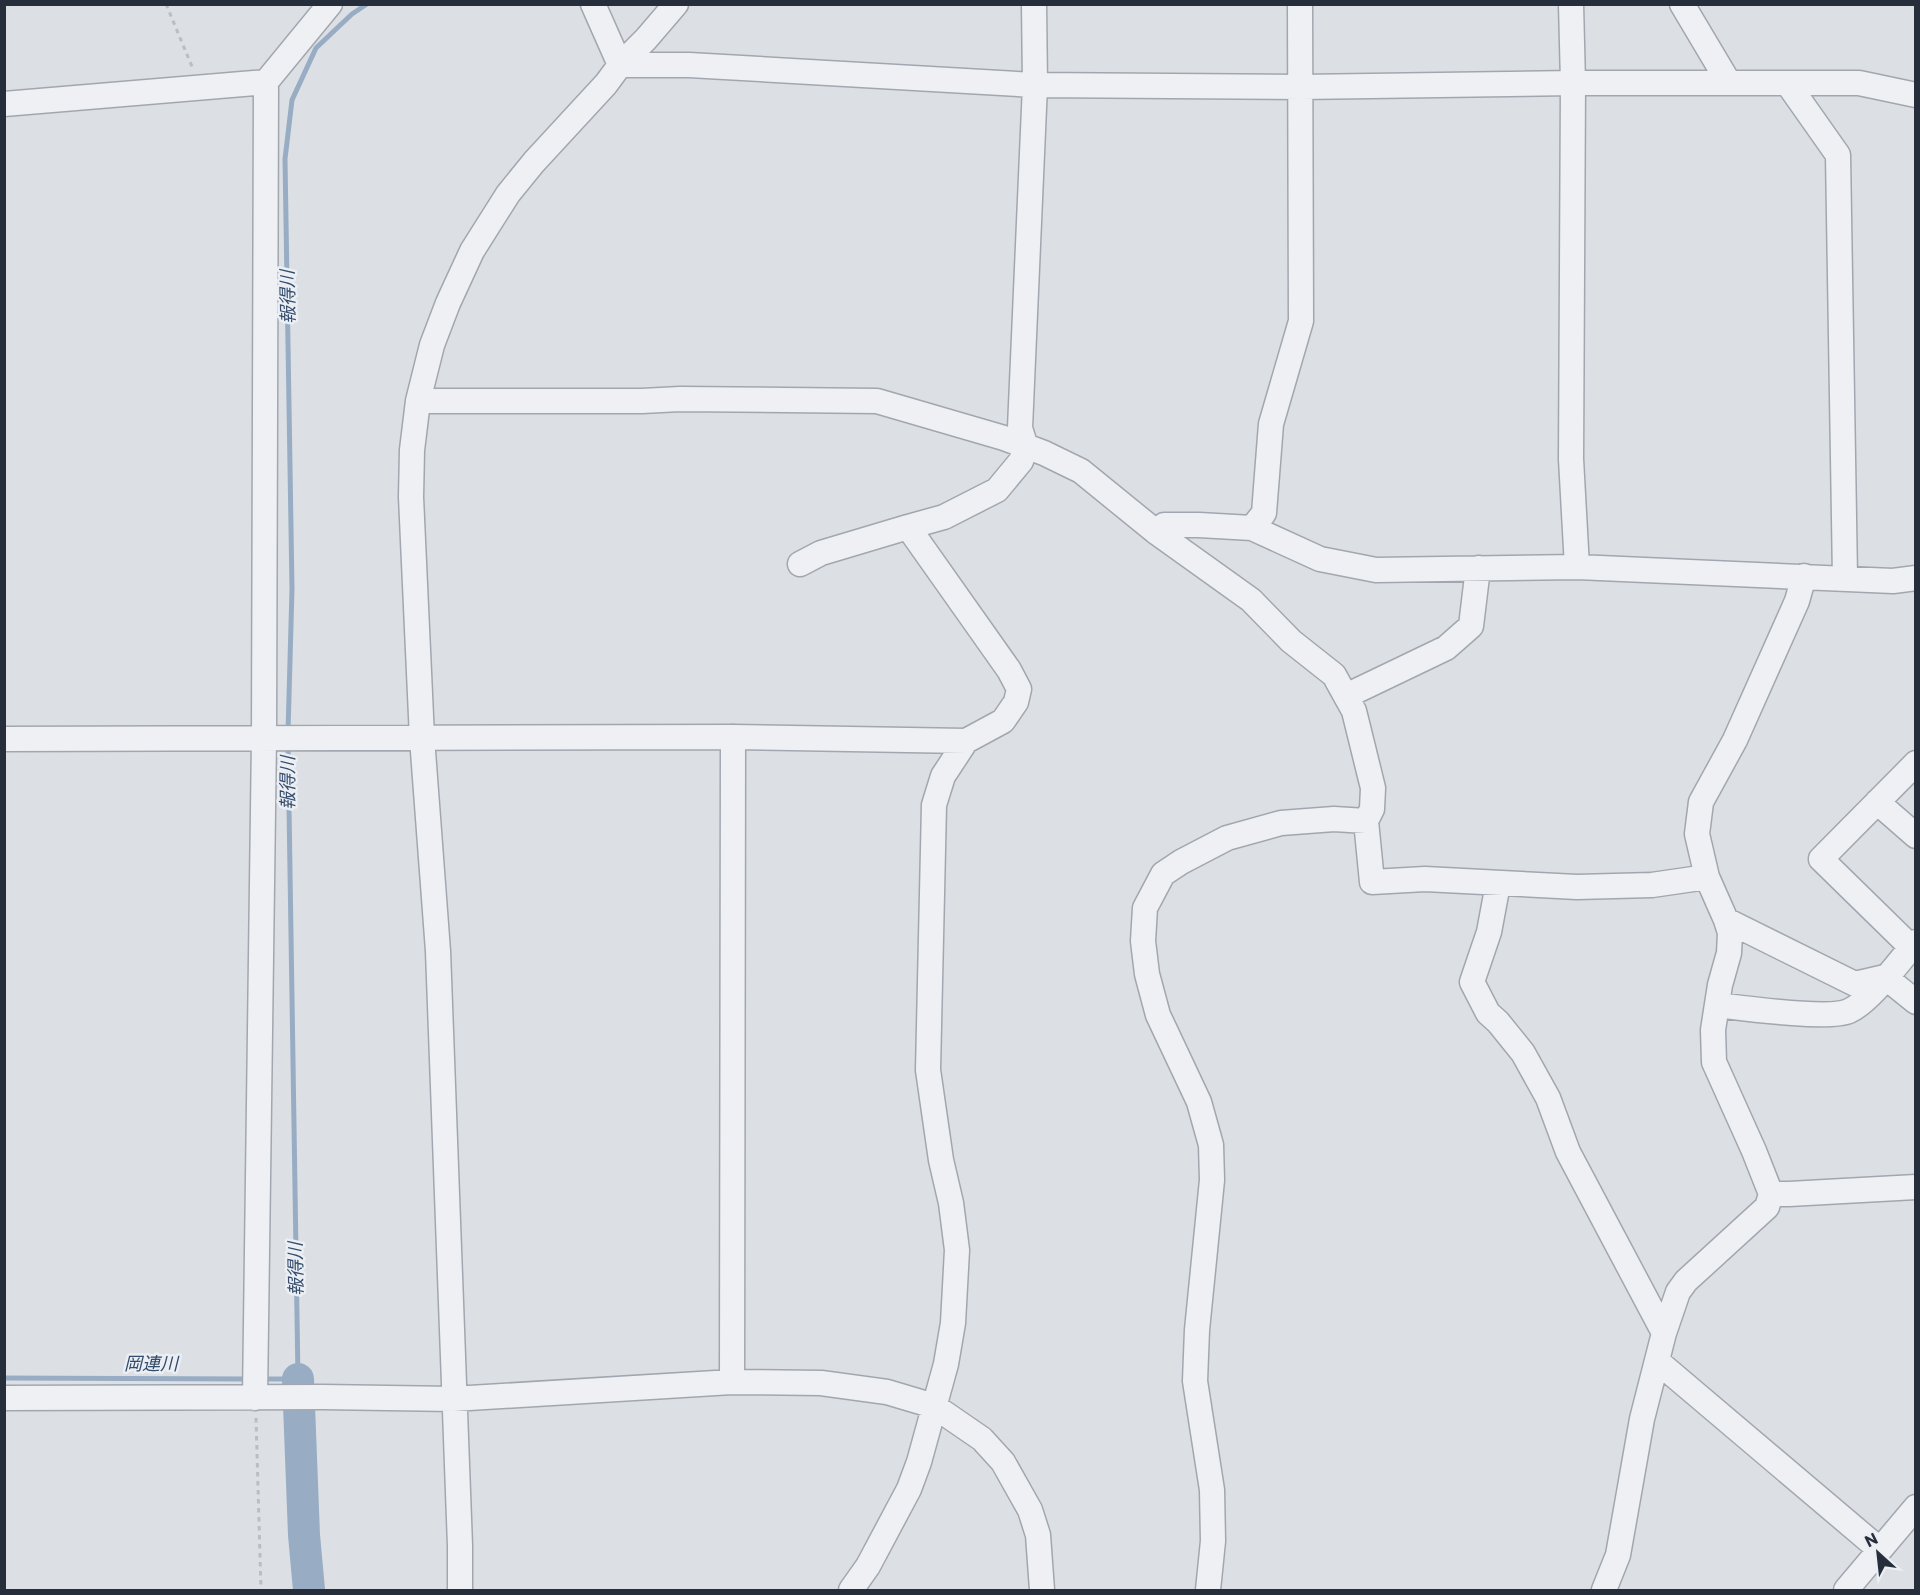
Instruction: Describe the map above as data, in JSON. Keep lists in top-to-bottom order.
{
  "water": ["報得川", "岡連川"],
  "north": "top left"
}
